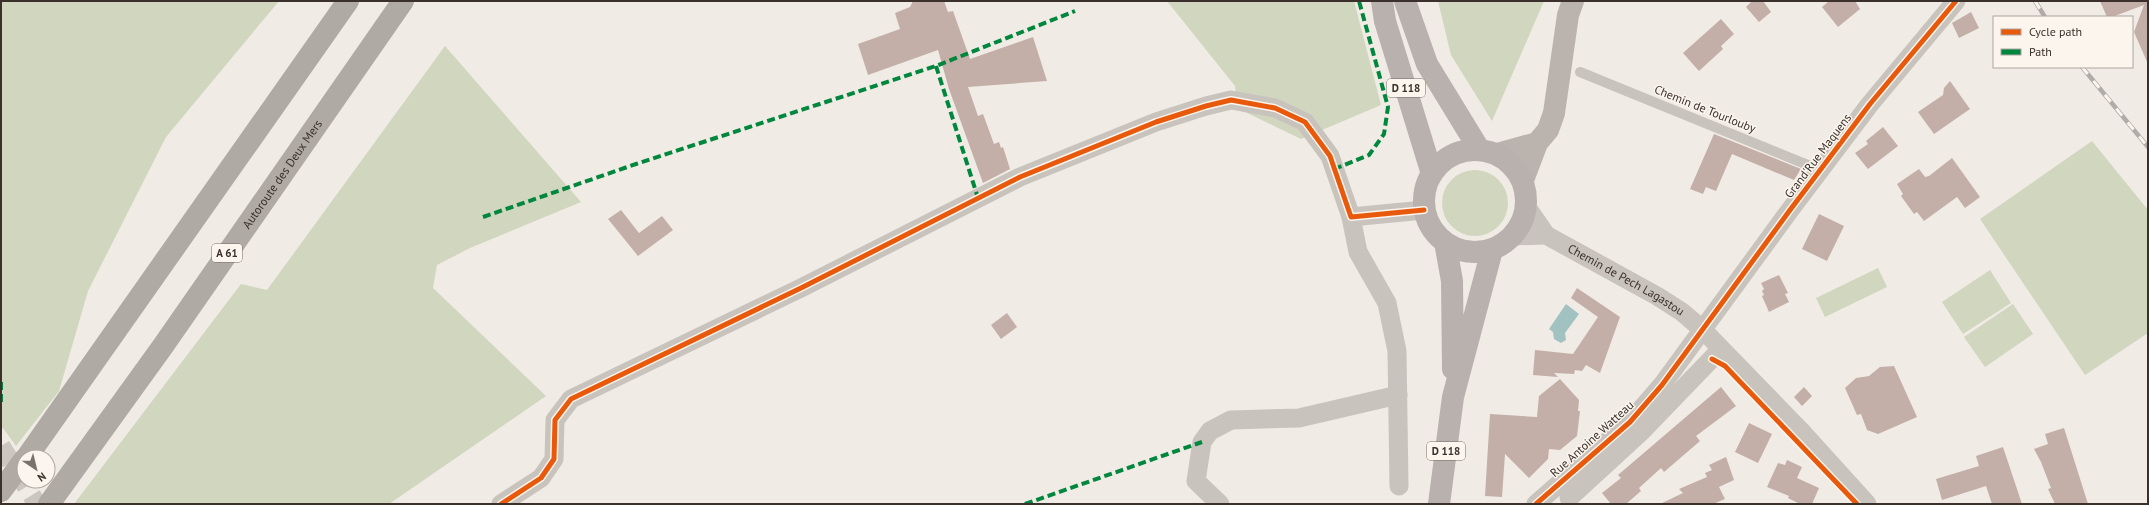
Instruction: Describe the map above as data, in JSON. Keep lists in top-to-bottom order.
{
  "streets": {
    "highway": ["Autoroute des Deux Mers", "A 61"],
    "main road": ["D 118"],
    "street": ["Grand'Rue Maquens", "Chemin de Pech Lagastou", "Rue Antoine Watteau"],
    "lane": ["Chemin de Tourlouby"]
  },
  "crossings": [
    ["D 118", "Chemin de Pech Lagastou"],
    ["Chemin de Tourlouby", "Grand'Rue Maquens"],
    ["Grand'Rue Maquens", "Chemin de Pech Lagastou"],
    ["Grand'Rue Maquens", "Rue Antoine Watteau"],
    ["Chemin de Pech Lagastou", "Rue Antoine Watteau"]
  ],
  "legend": ["Cycle path", "Path"],
  "north": "bottom right"
}
